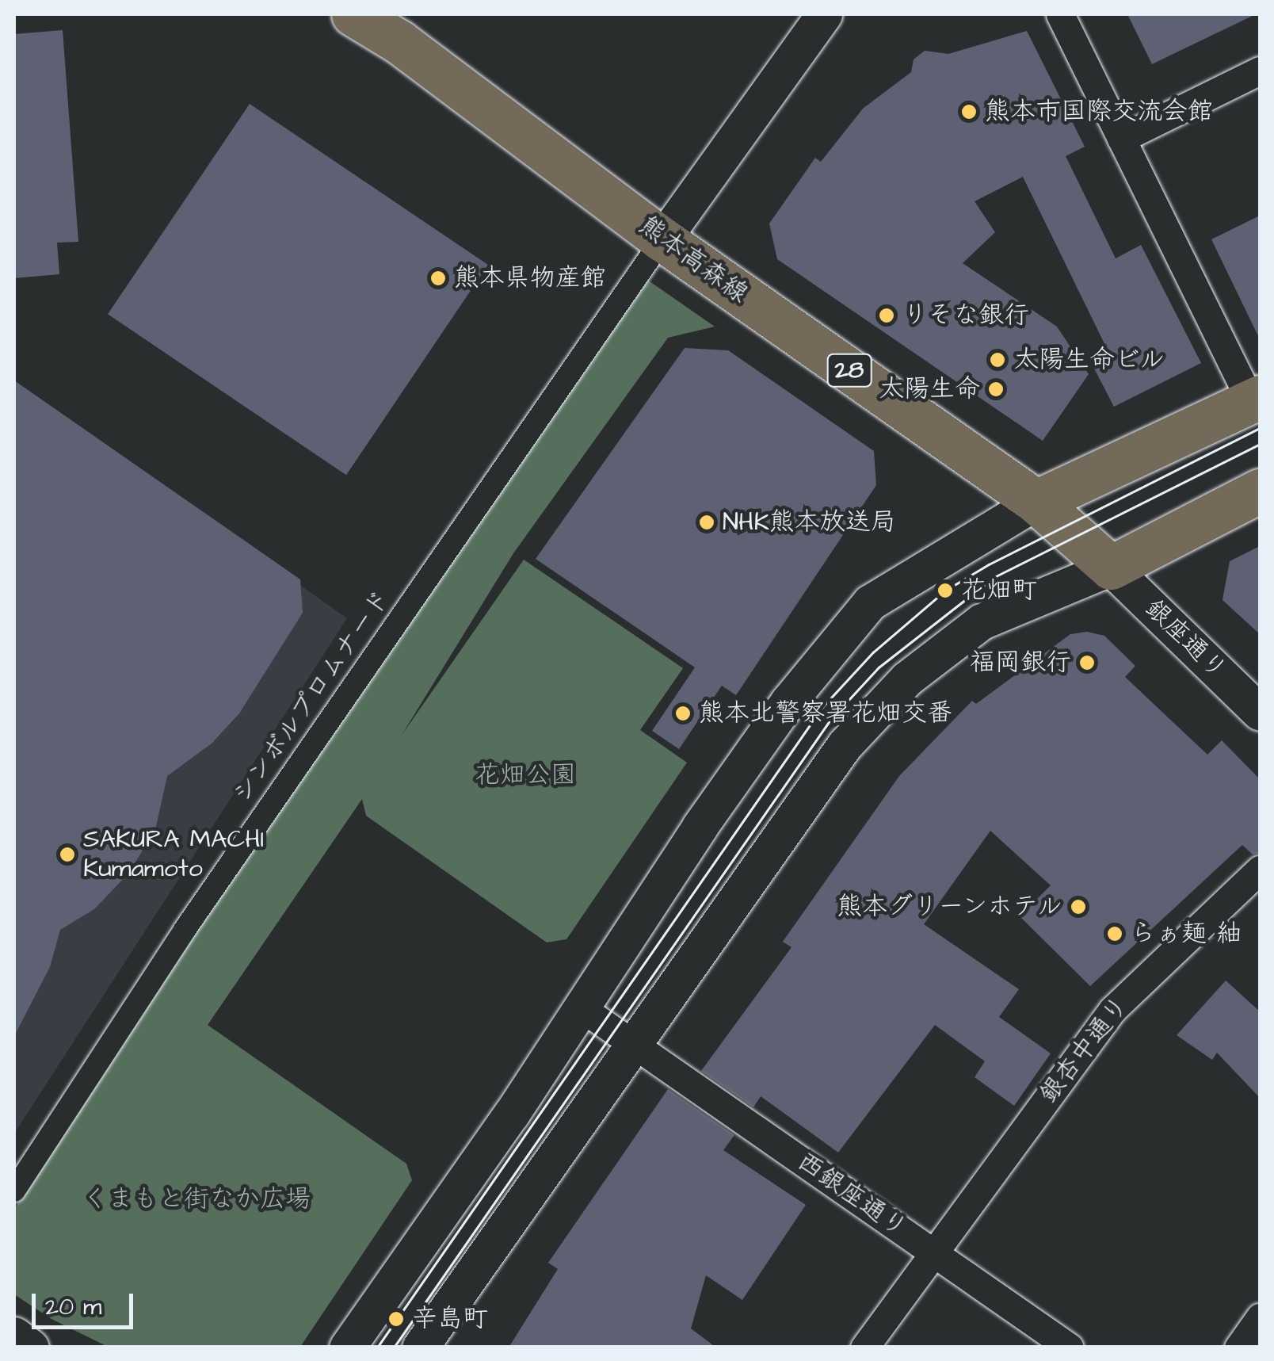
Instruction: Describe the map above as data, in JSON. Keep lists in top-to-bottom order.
{
  "streets": {
    "main road": ["熊本高森線", "28"],
    "street": [
      "銀座通り",
      "シンボルプロムナード",
      "銀杏中通り",
      "西銀座通り"
    ]
  },
  "crossings": [
    ["熊本高森線", "銀座通り"],
    ["熊本高森線", "シンボルプロムナード"],
    ["銀杏中通り", "西銀座通り"]
  ],
  "parks": ["花畑公園", "くまもと街なか広場"],
  "places": [
    "熊本市国際交流会館",
    "熊本県物産館",
    "りそな銀行",
    "太陽生命ビル",
    "太陽生命",
    "NHK熊本放送局",
    "花畑町",
    "福岡銀行",
    "熊本北警察署花畑交番",
    "SAKURA MACHI Kumamoto",
    "熊本グリーンホテル",
    "らぁ麺 紬",
    "辛島町"
  ],
  "scale_bar": "20 m"
}
